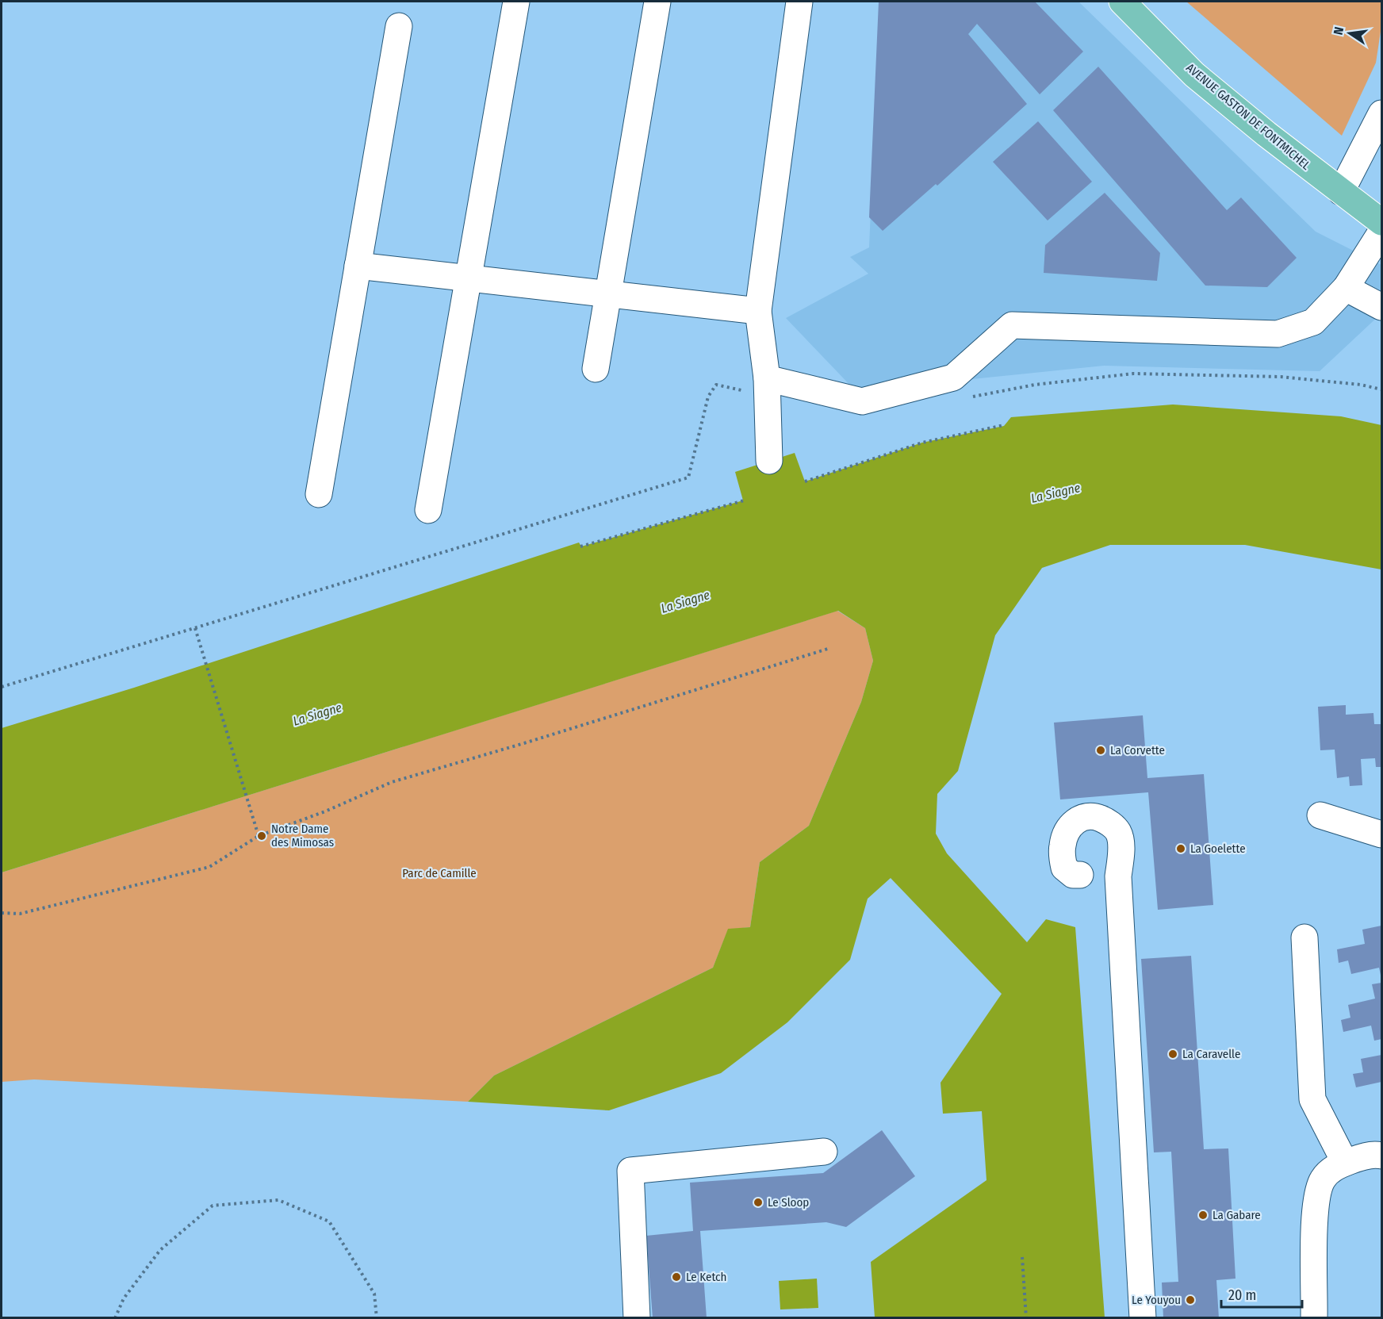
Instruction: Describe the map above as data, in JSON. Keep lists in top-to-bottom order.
{
  "streets": {
    "main road": ["AVENUE GASTON DE FONTMICHEL"]
  },
  "water": ["La Siagne"],
  "parks": ["Parc de Camille"],
  "places": [
    "La Corvette",
    "Notre Dame des Mimosas",
    "La Goelette",
    "La Caravelle",
    "Le Sloop",
    "La Gabare",
    "Le Ketch",
    "Le Youyou"
  ],
  "scale_bar": "20 m",
  "north": "left"
}
